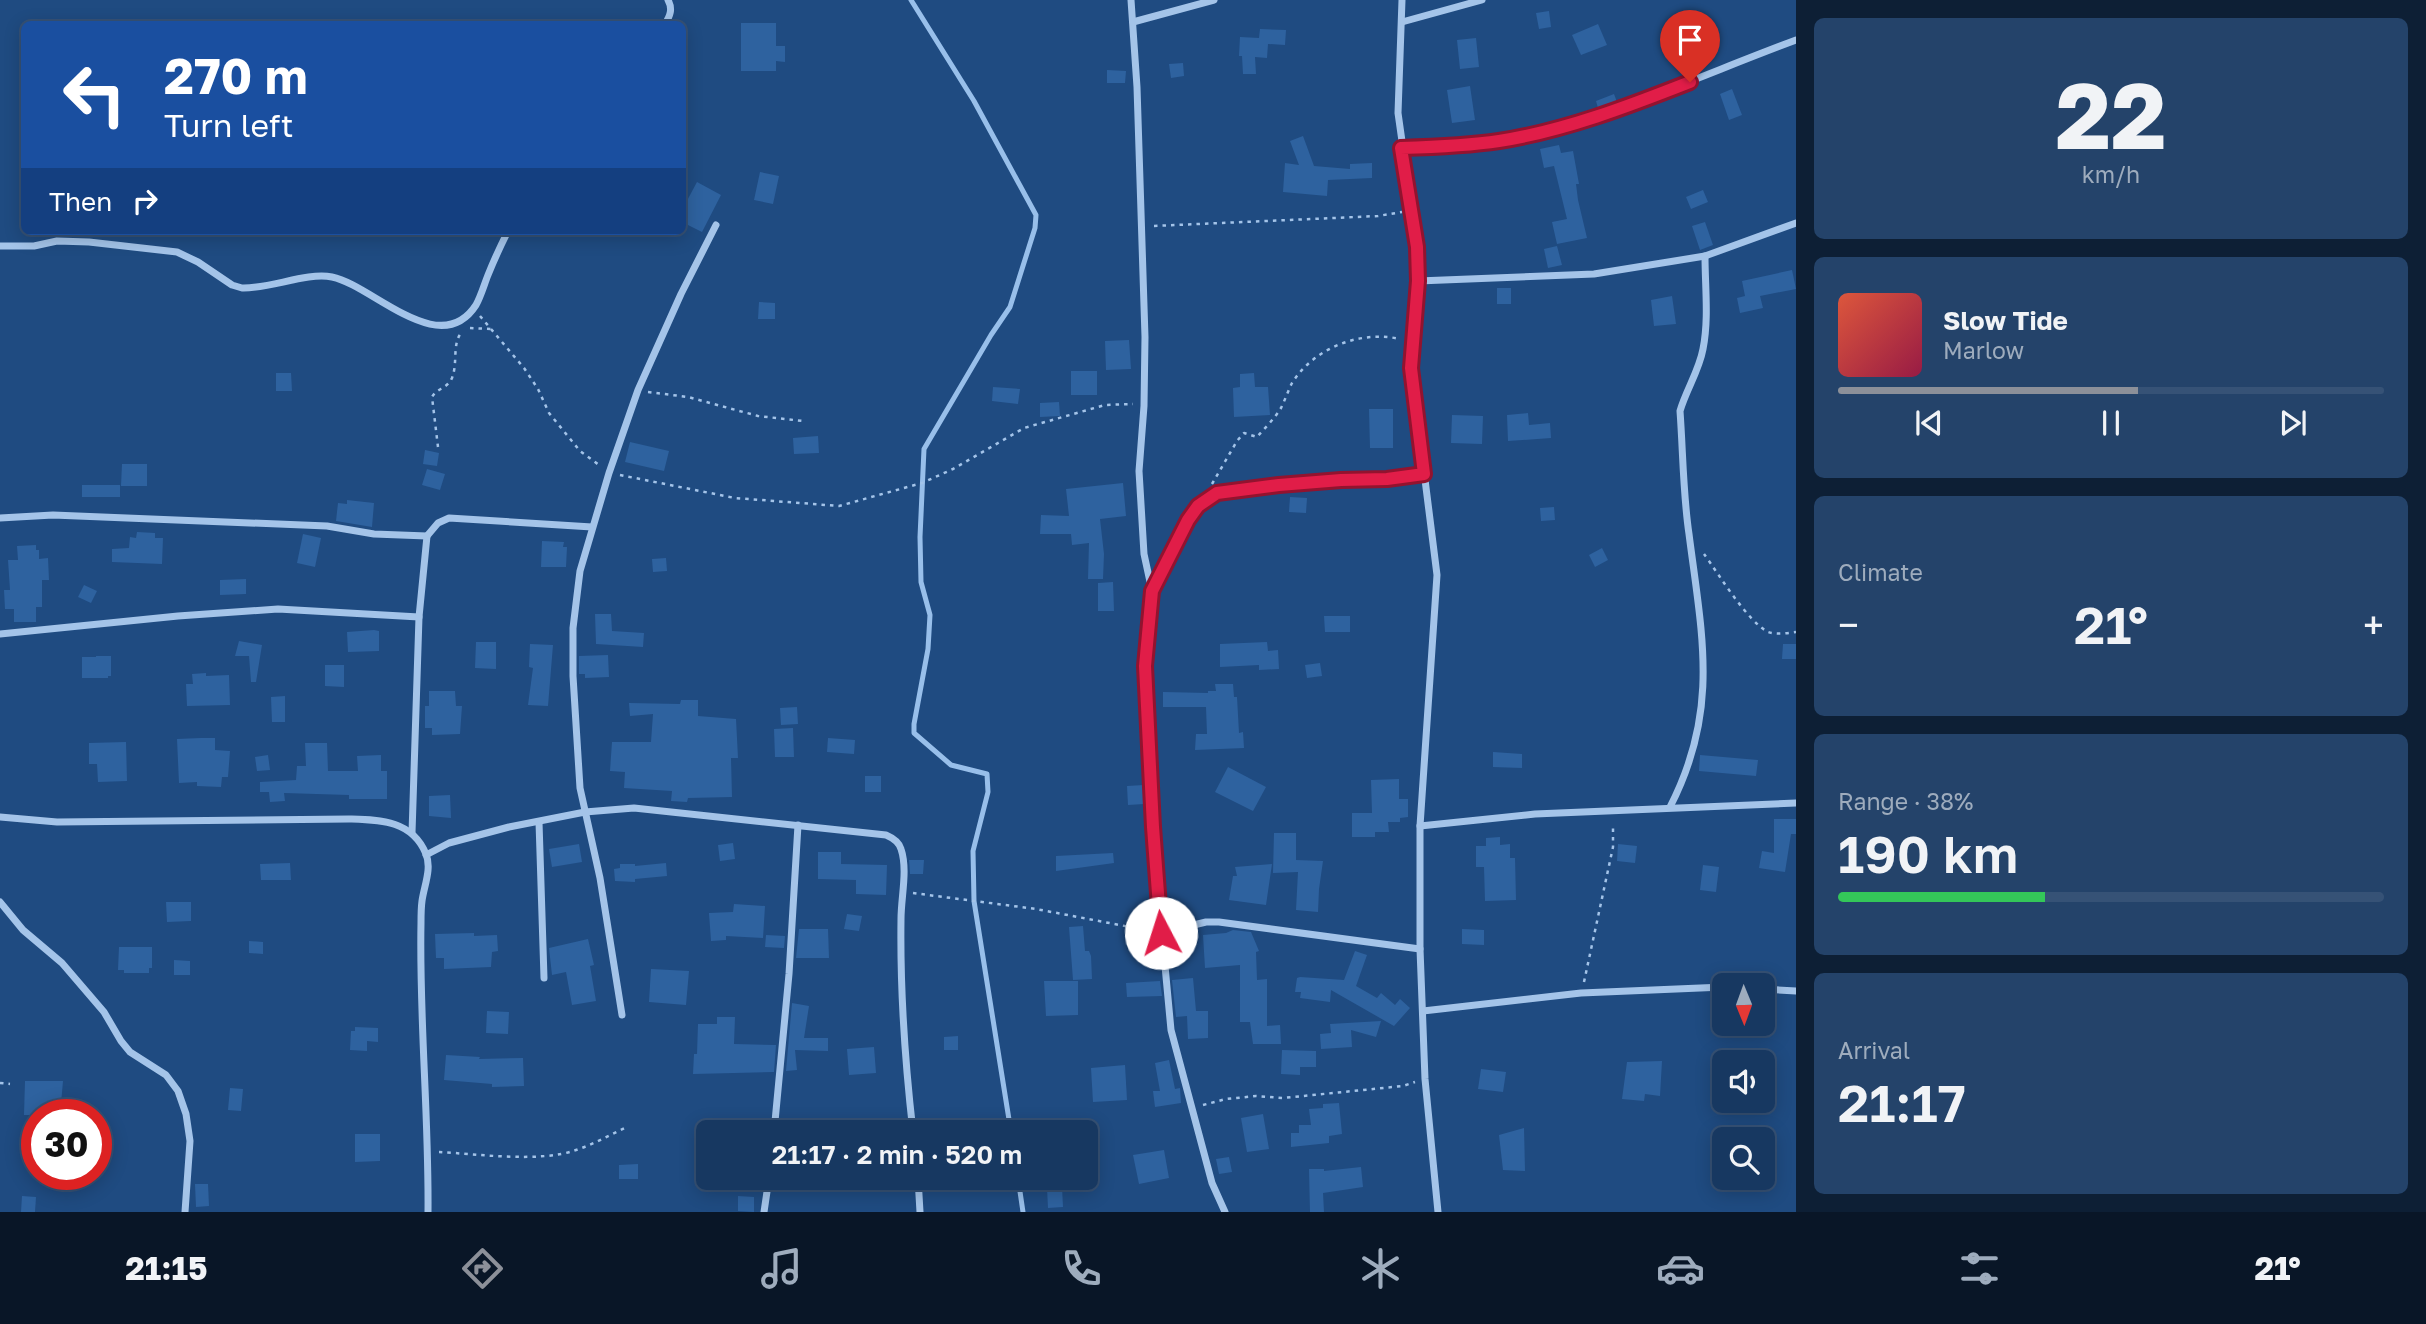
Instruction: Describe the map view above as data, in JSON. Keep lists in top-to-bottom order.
{
  "north": "bottom",
  "page": {
    "tile": [
      ["22", "km/h"],
      "Climate",
      ["Range · 38%", "190 km"],
      ["Arrival", "21:17"]
    ],
    "turn": ["270 m", "Turn left"],
    "then": "Then",
    "song": ["Slow Tide", "Marlow"],
    "heat": ["−", "21°", "+"],
    "limit": "30",
    "trip": "21:17 · 2 min · 520 m",
    "tabs": ["21:15", "21°"]
  }
}
